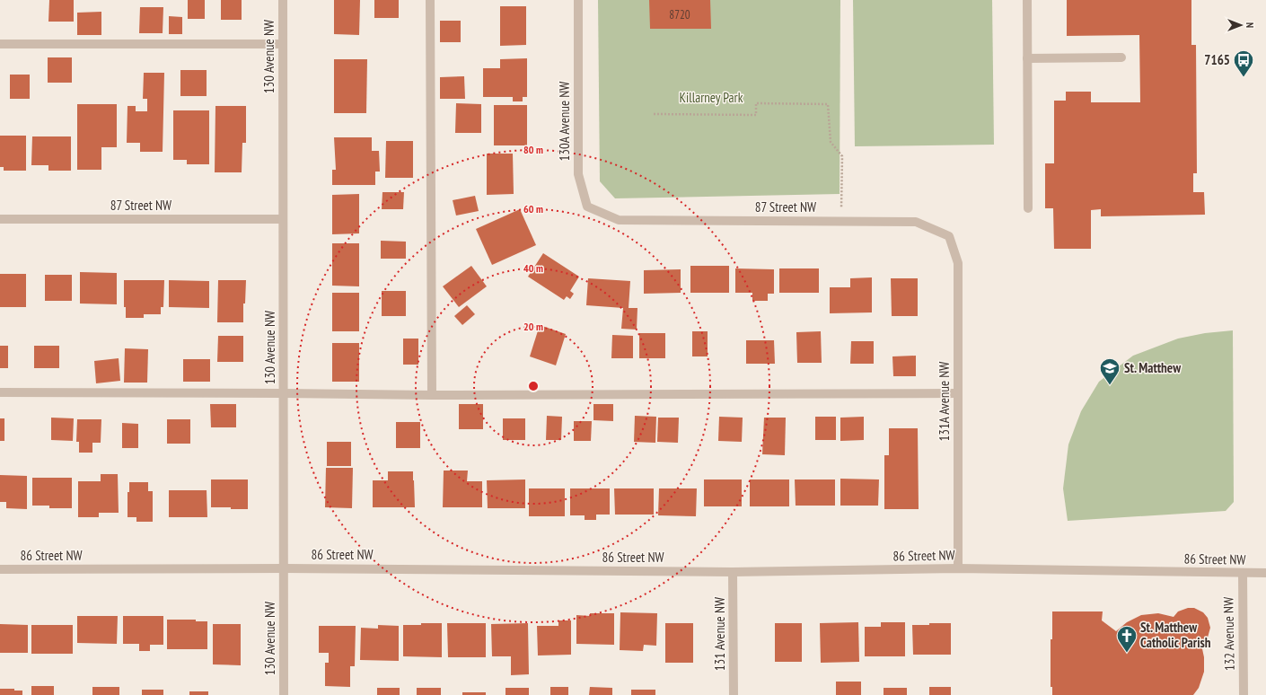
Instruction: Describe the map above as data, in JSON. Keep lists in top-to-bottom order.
{
  "streets": {
    "street": [
      "130 Avenue NW",
      "130A Avenue NW",
      "87 Street NW",
      "131A Avenue NW",
      "86 Street NW",
      "131 Avenue NW",
      "132 Avenue NW"
    ]
  },
  "crossings": [
    ["130 Avenue NW", "87 Street NW"],
    ["130 Avenue NW", "86 Street NW"],
    ["130A Avenue NW", "87 Street NW"],
    ["87 Street NW", "131A Avenue NW"],
    ["131A Avenue NW", "86 Street NW"],
    ["86 Street NW", "131 Avenue NW"],
    ["86 Street NW", "132 Avenue NW"]
  ],
  "parks": ["Killarney Park"],
  "places": {
    "bus stop": ["7165"],
    "school or university": ["St. Matthew"],
    "church": ["St. Matthew Catholic Parish"]
  },
  "house_numbers": ["8720"],
  "north": "right",
  "rings": [
    "80 m",
    "60 m",
    "40 m",
    "20 m"
  ]
}
